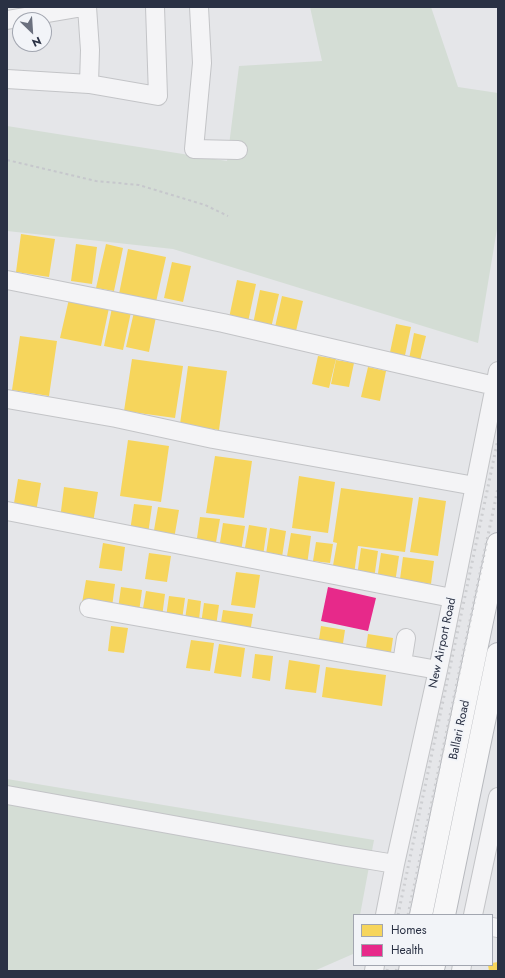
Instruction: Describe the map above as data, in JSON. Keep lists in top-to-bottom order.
{
  "streets": {
    "highway": ["Ballari Road"],
    "street": ["New Airport Road"]
  },
  "legend": ["Homes", "Health"],
  "north": "bottom right"
}
